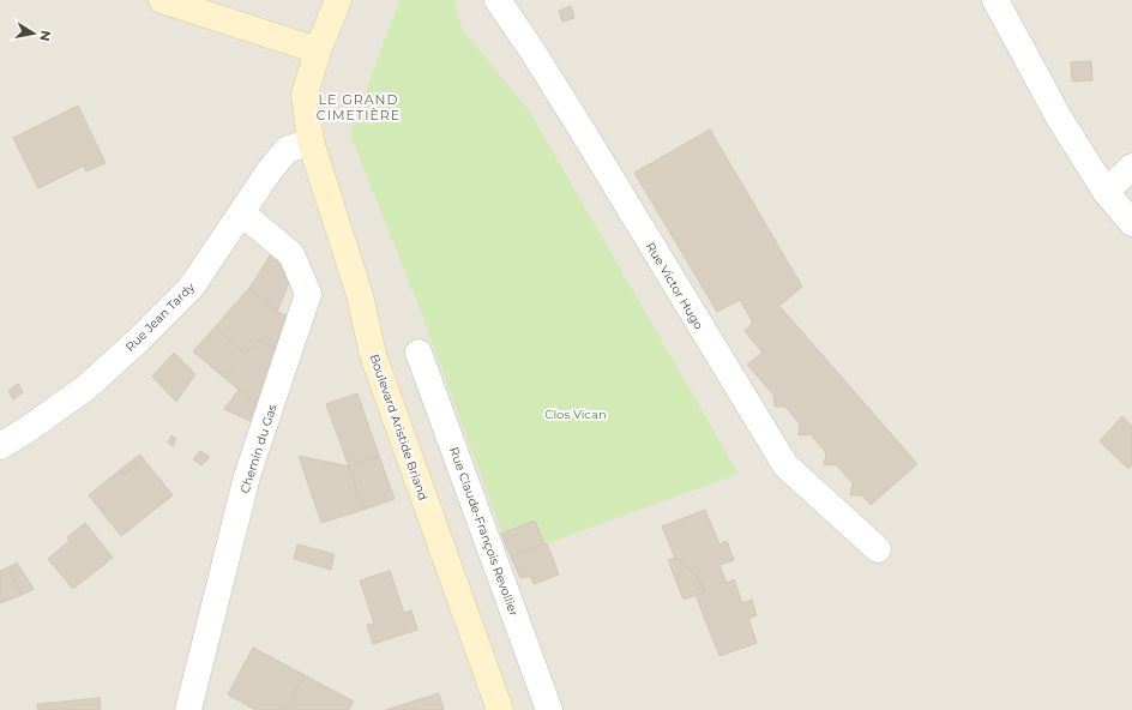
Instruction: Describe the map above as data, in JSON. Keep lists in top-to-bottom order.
{
  "streets": {
    "main road": ["Boulevard Aristide Briand"],
    "street": [
      "Rue Victor Hugo",
      "Rue Jean Tardy",
      "Chemin du Gas",
      "Rue Claude-François Revollier"
    ]
  },
  "crossings": [
    ["Rue Jean Tardy", "Boulevard Aristide Briand"],
    ["Rue Jean Tardy", "Chemin du Gas"]
  ],
  "districts": ["LE GRAND CIMETIÈRE"],
  "parks": ["Clos Vican"],
  "north": "right"
}
